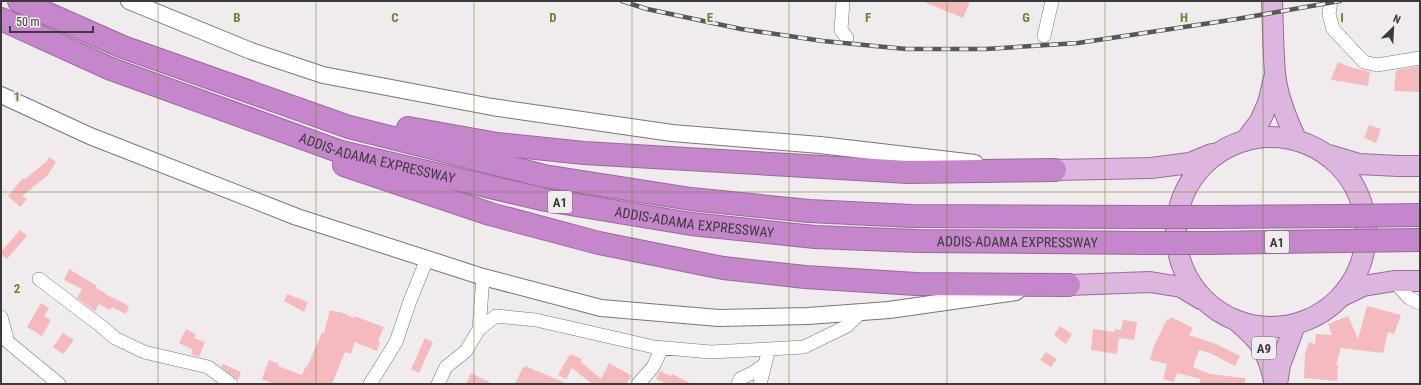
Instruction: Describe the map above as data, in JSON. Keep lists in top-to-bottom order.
{
  "streets": {
    "highway": ["ADDIS-ADAMA EXPRESSWAY", "A1"],
    "main road": ["A9"]
  },
  "scale_bar": "50 m",
  "north": "top right",
  "grid": {
    "columns": [
      "B",
      "C",
      "D",
      "E",
      "F",
      "G",
      "H",
      "I"
    ],
    "rows": ["1", "2"]
  }
}
